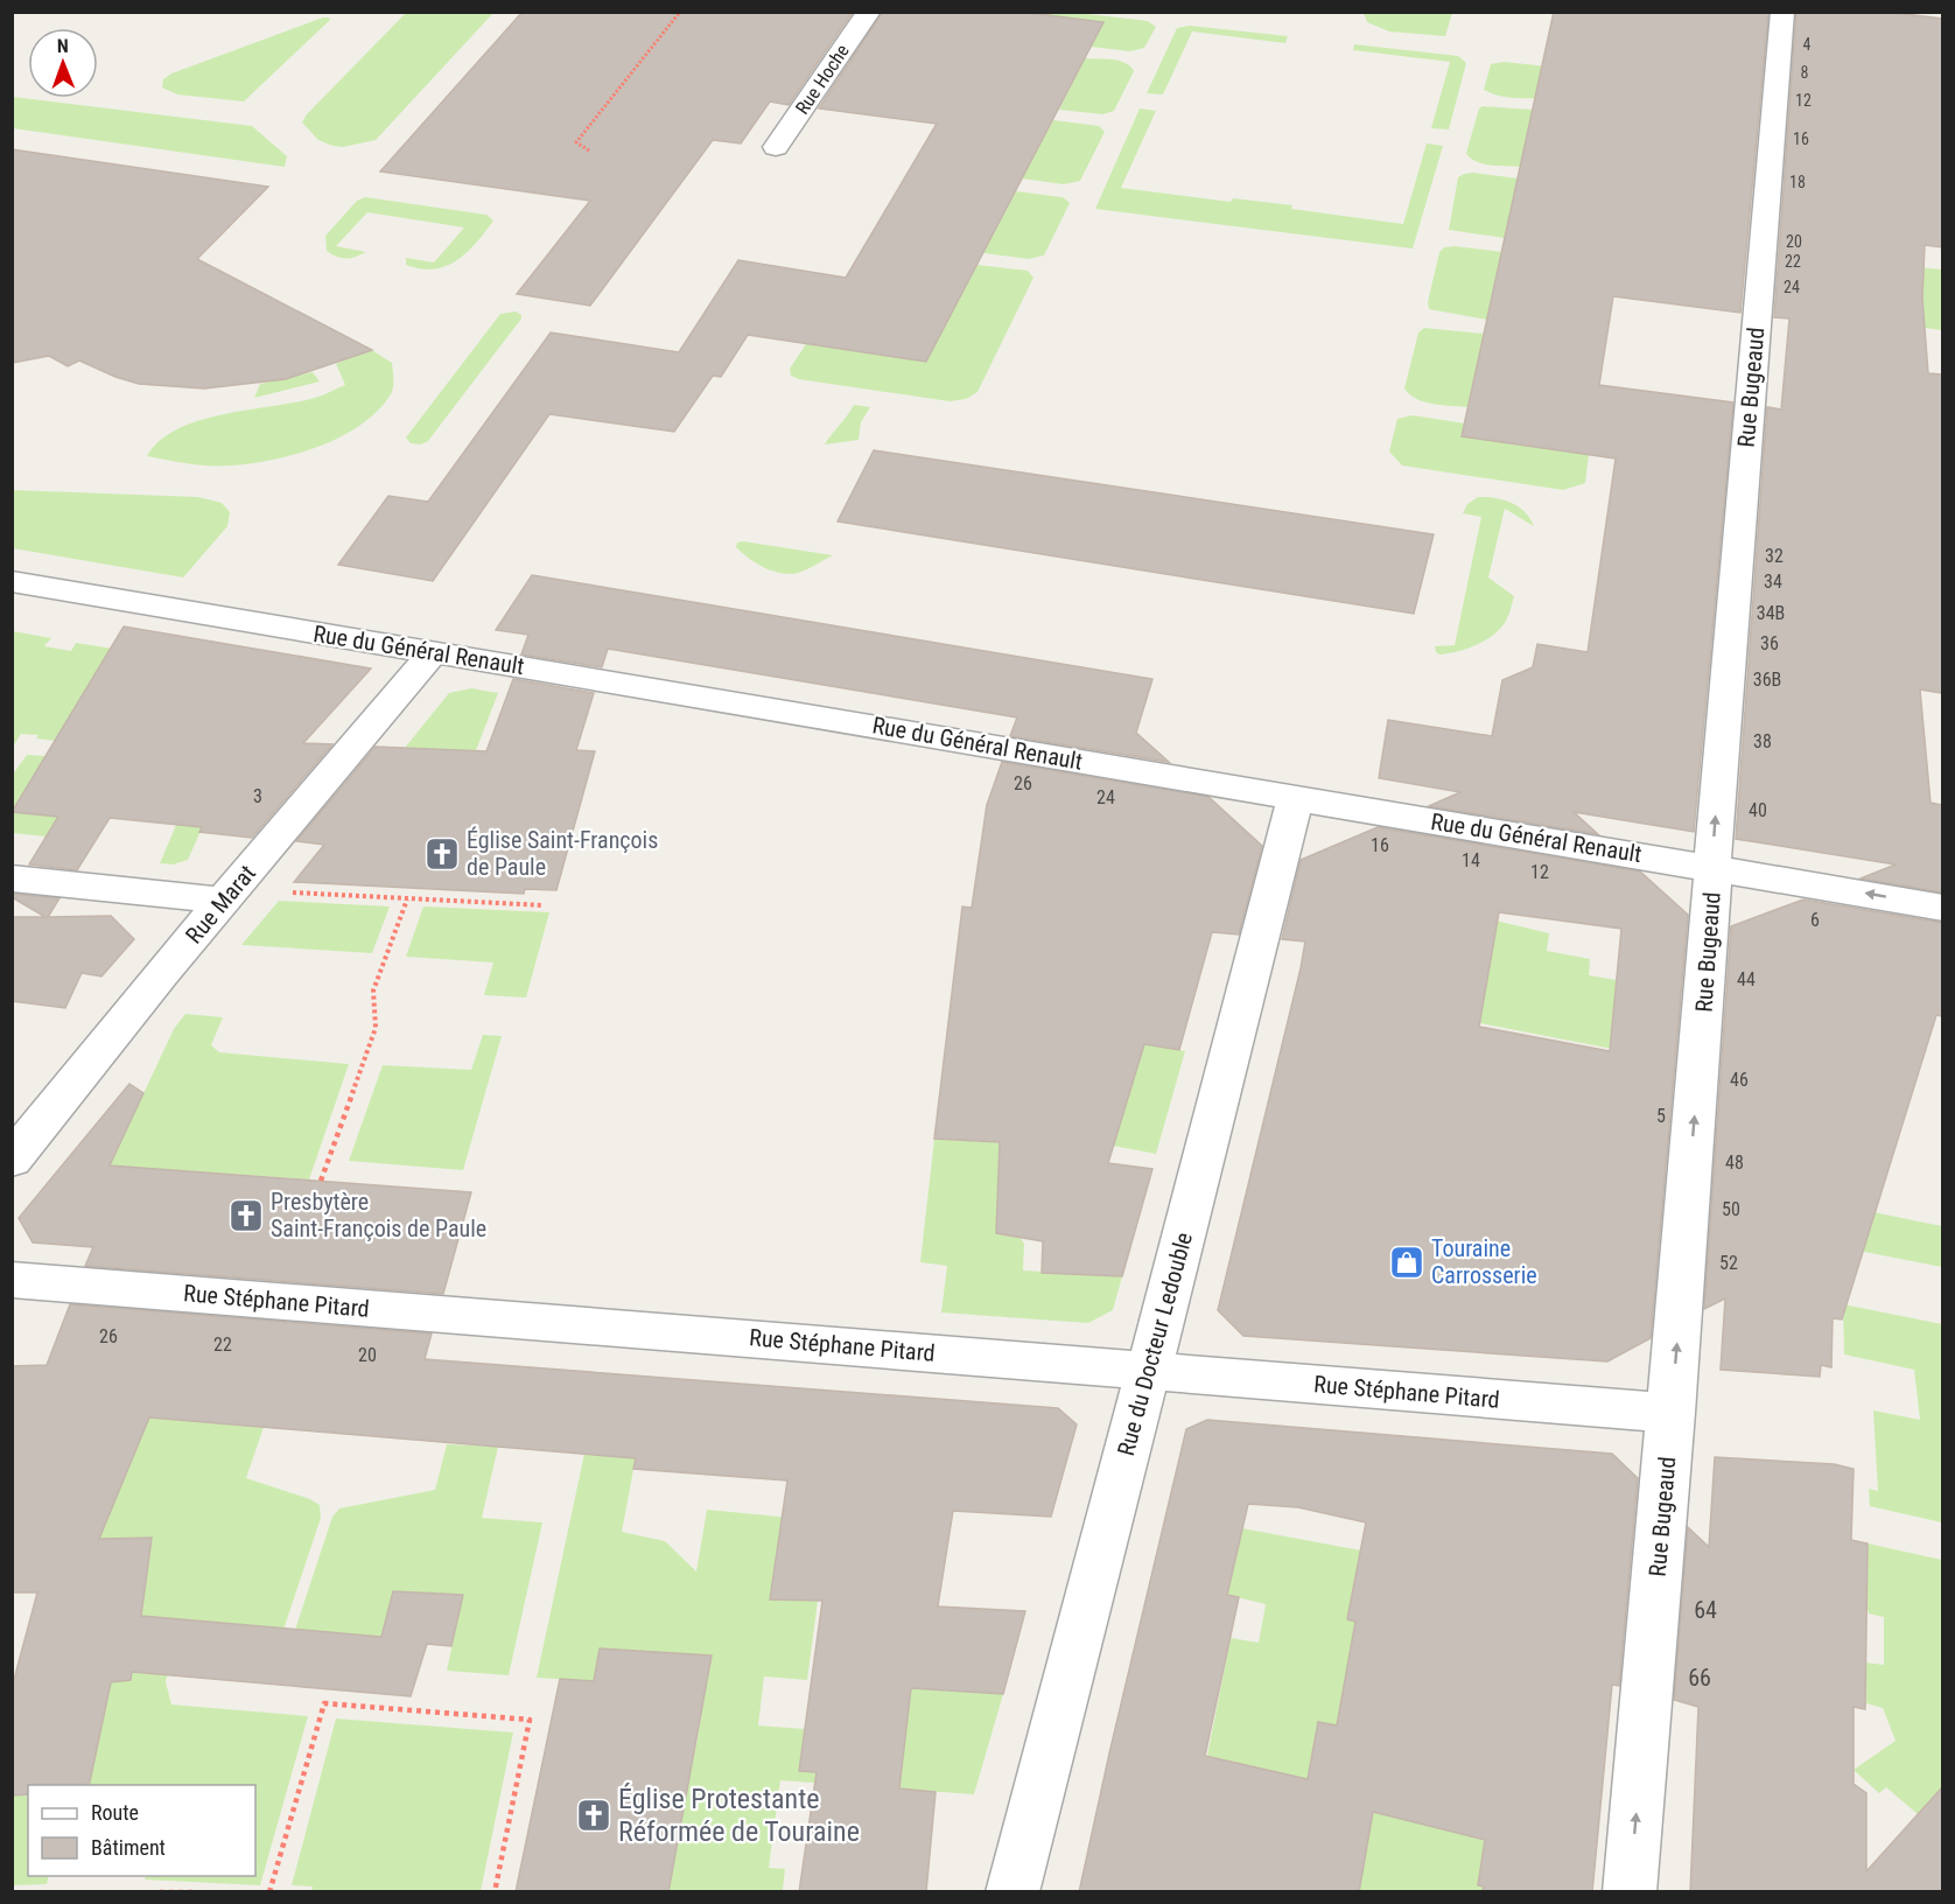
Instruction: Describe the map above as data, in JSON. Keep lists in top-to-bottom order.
{
  "streets": {
    "street": [
      "Rue Hoche",
      "Rue Bugeaud",
      "Rue du Général Renault",
      "Rue Marat",
      "Rue Stéphane Pitard",
      "Rue du Docteur Ledouble"
    ]
  },
  "crossings": [
    ["Rue Bugeaud", "Rue du Général Renault"],
    ["Rue Bugeaud", "Rue Stéphane Pitard"],
    ["Rue du Général Renault", "Rue Marat"],
    ["Rue du Général Renault", "Rue du Docteur Ledouble"],
    ["Rue Stéphane Pitard", "Rue du Docteur Ledouble"]
  ],
  "one_way": ["Rue Bugeaud"],
  "places": {
    "church": ["Église Saint-François de Paule", "Presbytère Saint-François de Paule", "Église Protestante Réformée de Touraine"],
    "shop": ["Touraine Carrosserie"]
  },
  "house_numbers": [
    "4",
    "8",
    "12",
    "16",
    "18",
    "20",
    "22",
    "24",
    "32",
    "34",
    "34B",
    "36",
    "36B",
    "38",
    "26",
    "3",
    "24",
    "40",
    "16",
    "14",
    "12",
    "6",
    "44",
    "46",
    "5",
    "48",
    "50",
    "52",
    "26",
    "22",
    "20",
    "64",
    "66"
  ],
  "legend": ["Route", "Bâtiment"],
  "north": "top"
}
